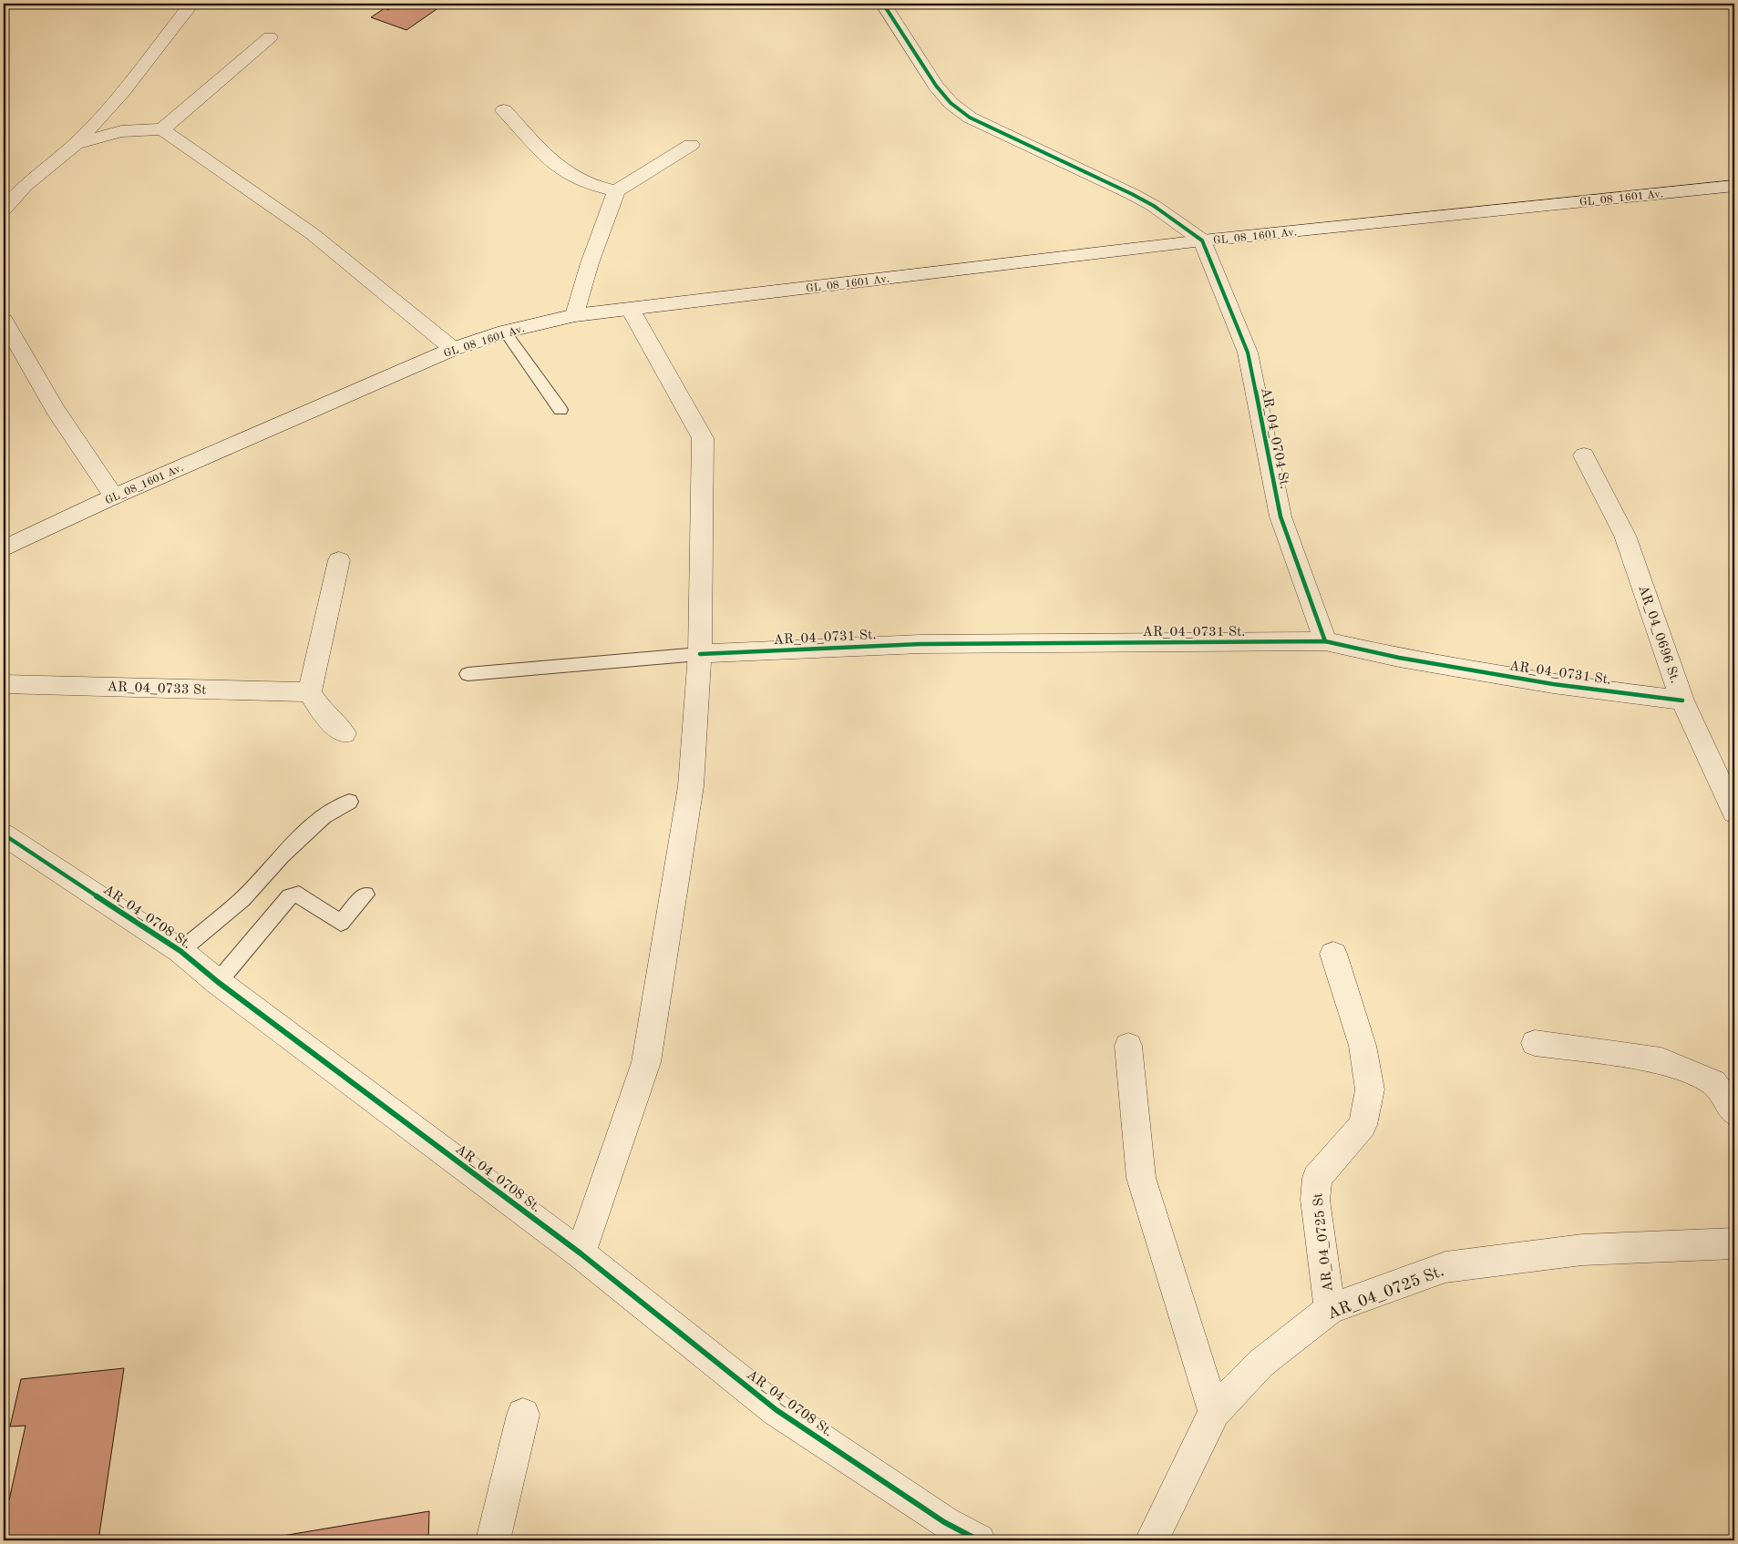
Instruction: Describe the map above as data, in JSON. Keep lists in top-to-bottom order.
{
  "streets": {
    "street": [
      "GL_08_1601 Av.",
      "AR_04_0704 St.",
      "AR_04_0731 St.",
      "AR_04_0696 St.",
      "AR_04_0733 St",
      "AR_04_0708 St.",
      "AR_04_0725 St",
      "AR_04_0725 St."
    ]
  },
  "crossings": [
    ["GL_08_1601 Av.", "AR_04_0704 St."],
    ["AR_04_0704 St.", "AR_04_0731 St."],
    ["AR_04_0731 St.", "AR_04_0696 St."],
    ["AR_04_0725 St", "AR_04_0725 St."]
  ]
}
